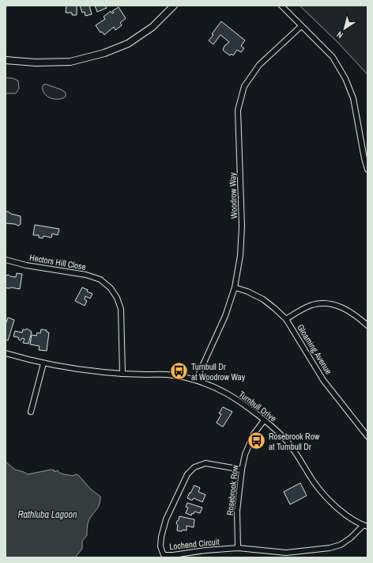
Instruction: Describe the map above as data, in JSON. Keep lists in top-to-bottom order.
{
  "streets": {
    "street": [
      "Woodrow Way",
      "Hectors Hill Close",
      "Gloaming Avenue",
      "Turnbull Drive",
      "Rosebrook Row",
      "Lochend Circuit"
    ]
  },
  "crossings": [
    ["Woodrow Way", "Gloaming Avenue"],
    ["Woodrow Way", "Turnbull Drive"],
    ["Hectors Hill Close", "Turnbull Drive"],
    ["Turnbull Drive", "Rosebrook Row"],
    ["Turnbull Drive", "Lochend Circuit"],
    ["Rosebrook Row", "Lochend Circuit"]
  ],
  "water": ["Rathluba Lagoon"],
  "places": {
    "bus stop": ["Turnbull Dr at Woodrow Way", "Rosebrook Row at Turnbull Dr"]
  },
  "north": "bottom left"
}
